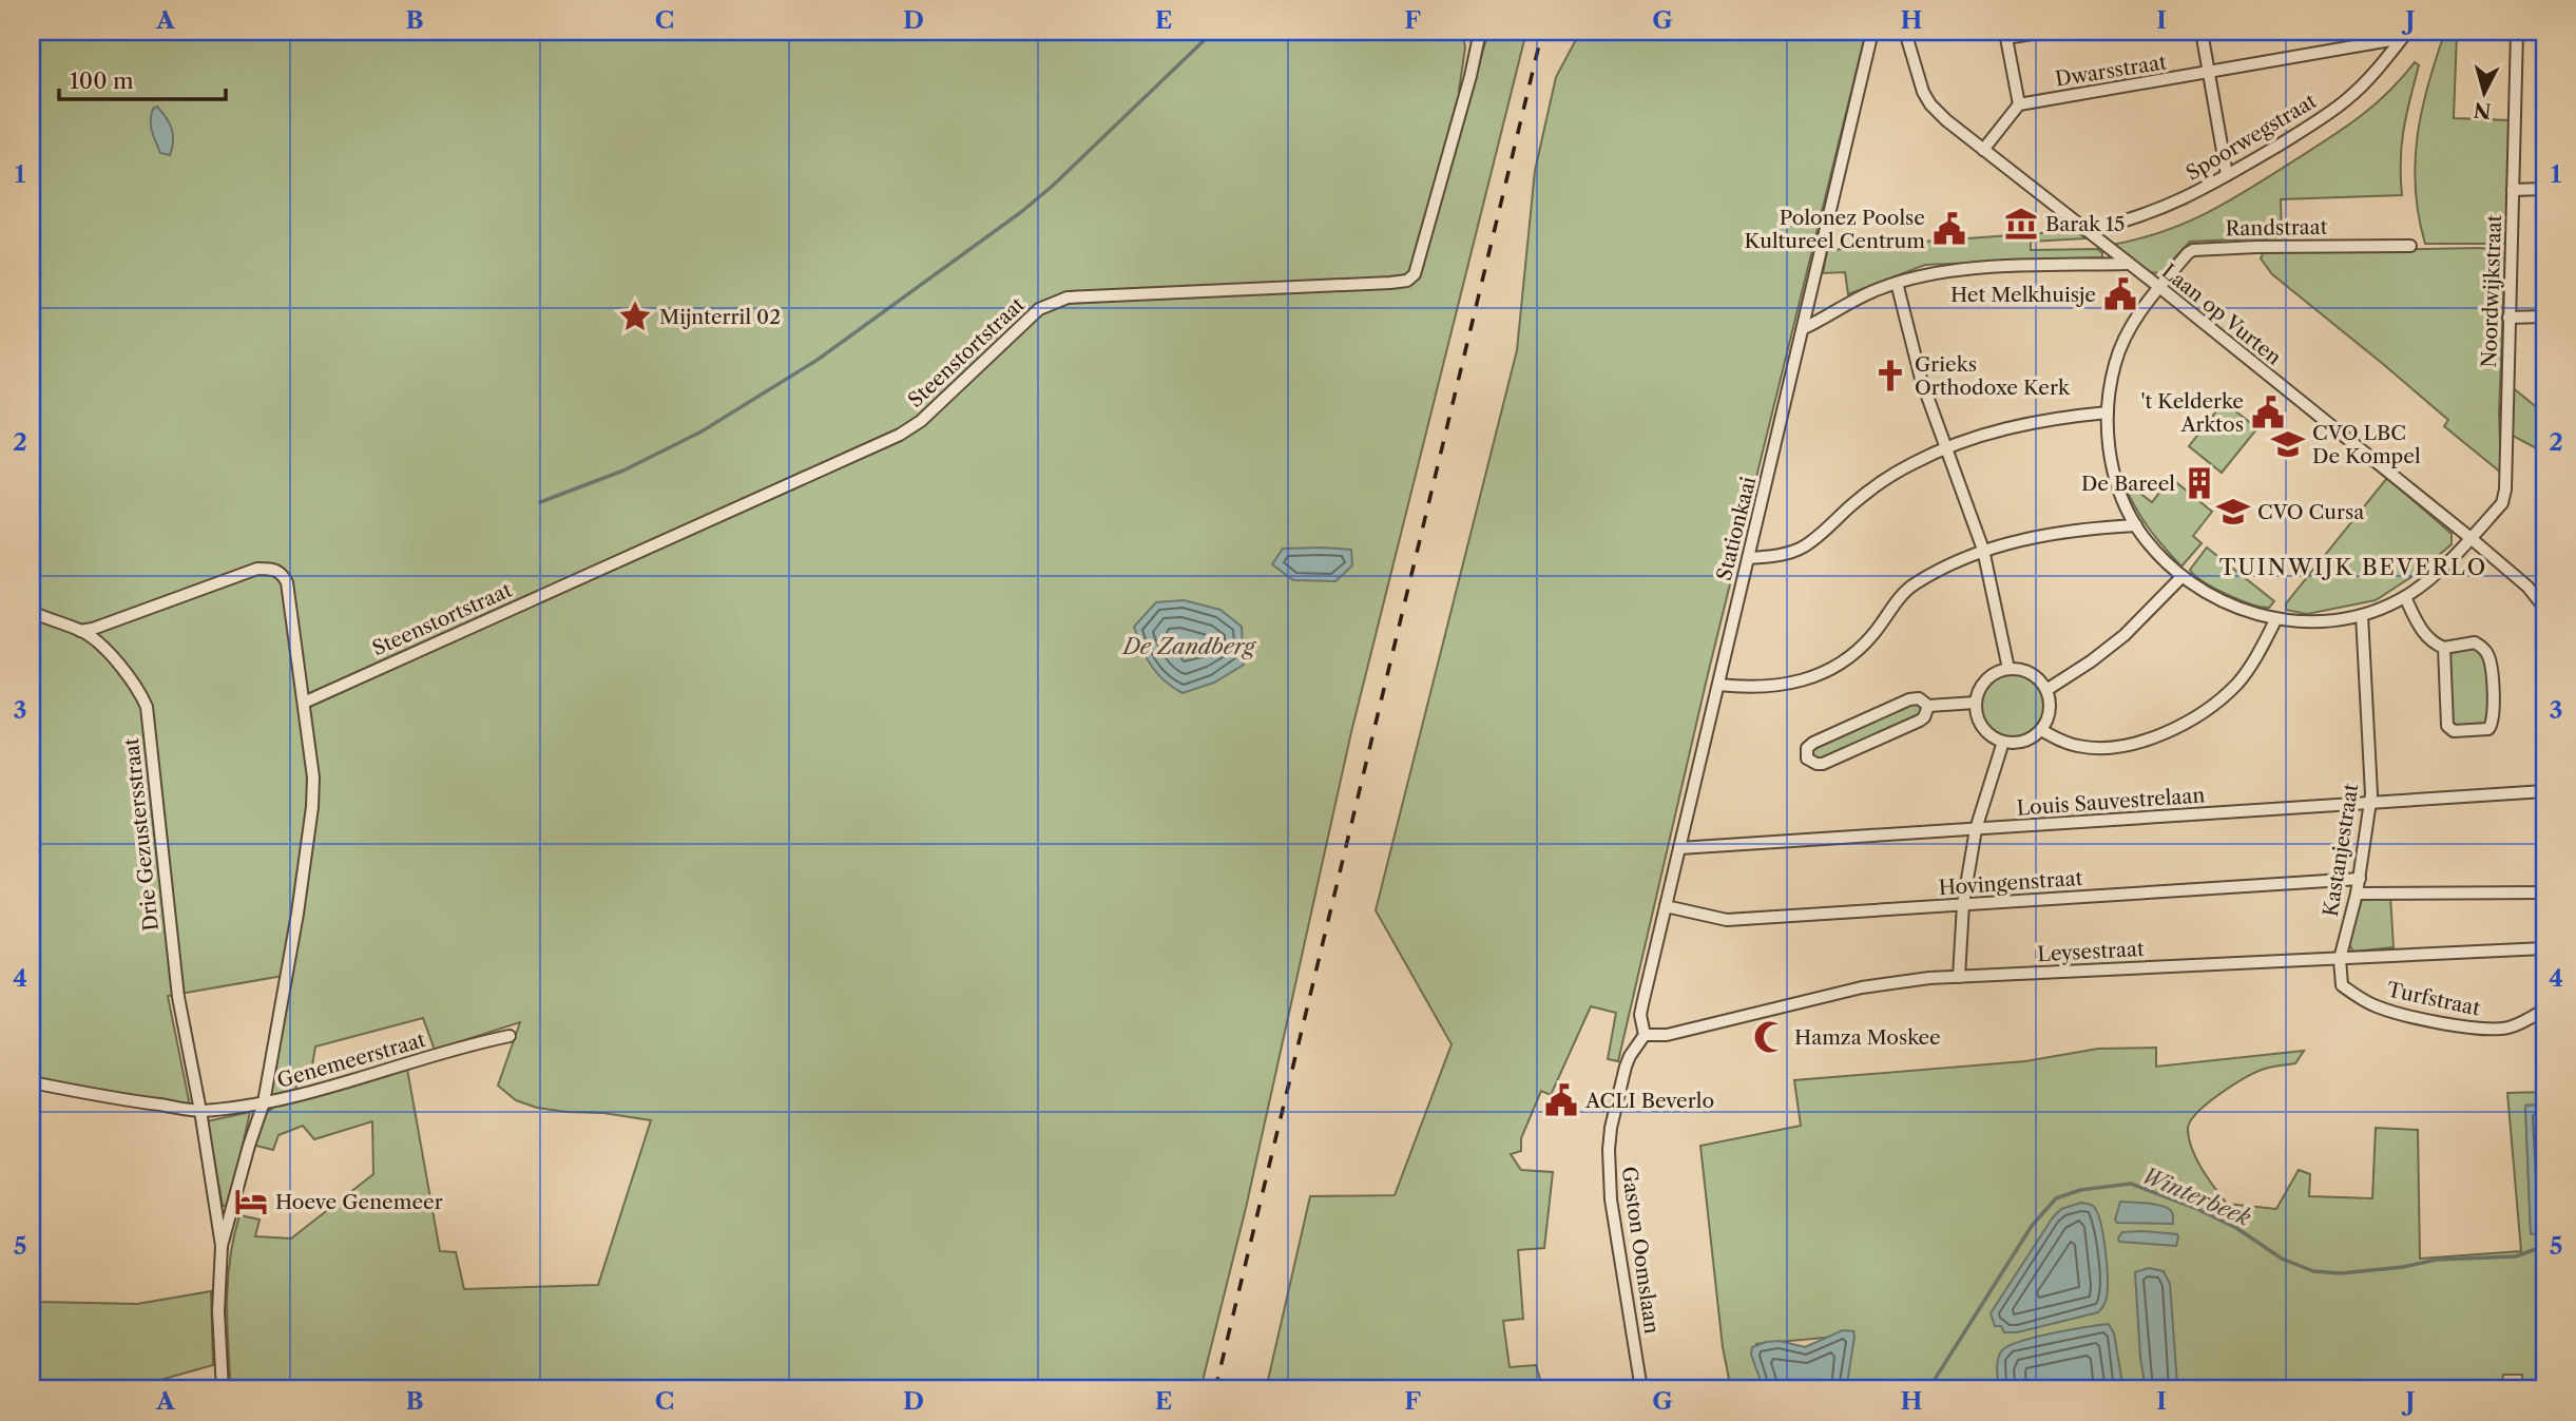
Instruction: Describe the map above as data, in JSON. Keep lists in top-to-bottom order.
{
  "streets": {
    "street": [
      "Dwarsstraat",
      "Spoorwegstraat",
      "Randstraat",
      "Noordwijkstraat",
      "Laan op Vurten",
      "Steenstortstraat",
      "Stationkaai",
      "Louis Sauvestrelaan",
      "Drie Gezustersstraat",
      "Kastanjestraat",
      "Hovingenstraat",
      "Leysestraat",
      "Turfstraat",
      "Genemeerstraat",
      "Gaston Oomslaan"
    ]
  },
  "crossings": [
    ["Spoorwegstraat", "Laan op Vurten"],
    ["Randstraat", "Noordwijkstraat"],
    ["Randstraat", "Laan op Vurten"],
    ["Noordwijkstraat", "Laan op Vurten"],
    ["Noordwijkstraat", "Kastanjestraat"],
    ["Stationkaai", "Louis Sauvestrelaan"],
    ["Stationkaai", "Hovingenstraat"],
    ["Stationkaai", "Leysestraat"],
    ["Stationkaai", "Gaston Oomslaan"],
    ["Louis Sauvestrelaan", "Kastanjestraat"],
    ["Drie Gezustersstraat", "Genemeerstraat"],
    ["Kastanjestraat", "Hovingenstraat"],
    ["Kastanjestraat", "Leysestraat"],
    ["Kastanjestraat", "Turfstraat"],
    ["Leysestraat", "Turfstraat"],
    ["Leysestraat", "Gaston Oomslaan"]
  ],
  "districts": ["TUINWIJK BEVERLO"],
  "water": ["De Zandberg", "Winterbeek"],
  "places": {
    "museum": ["Barak 15"],
    "public building": [
      "Polonez Poolse Kultureel Centrum",
      "Het Melkhuisje",
      "'t Kelderke Arktos",
      "ACLI Beverlo"
    ],
    "place": ["Mijnterril 02"],
    "church": ["Grieks Orthodoxe Kerk"],
    "school or university": ["CVO LBC De Kompel", "CVO Cursa"],
    "building": ["De Bareel"],
    "mosque": ["Hamza Moskee"],
    "hotel": ["Hoeve Genemeer"]
  },
  "scale_bar": "100 m",
  "north": "bottom",
  "grid": {
    "columns": [
      "A",
      "B",
      "C",
      "D",
      "E",
      "F",
      "G",
      "H",
      "I",
      "J"
    ],
    "rows": [
      "1",
      "2",
      "3",
      "4",
      "5"
    ]
  }
}
